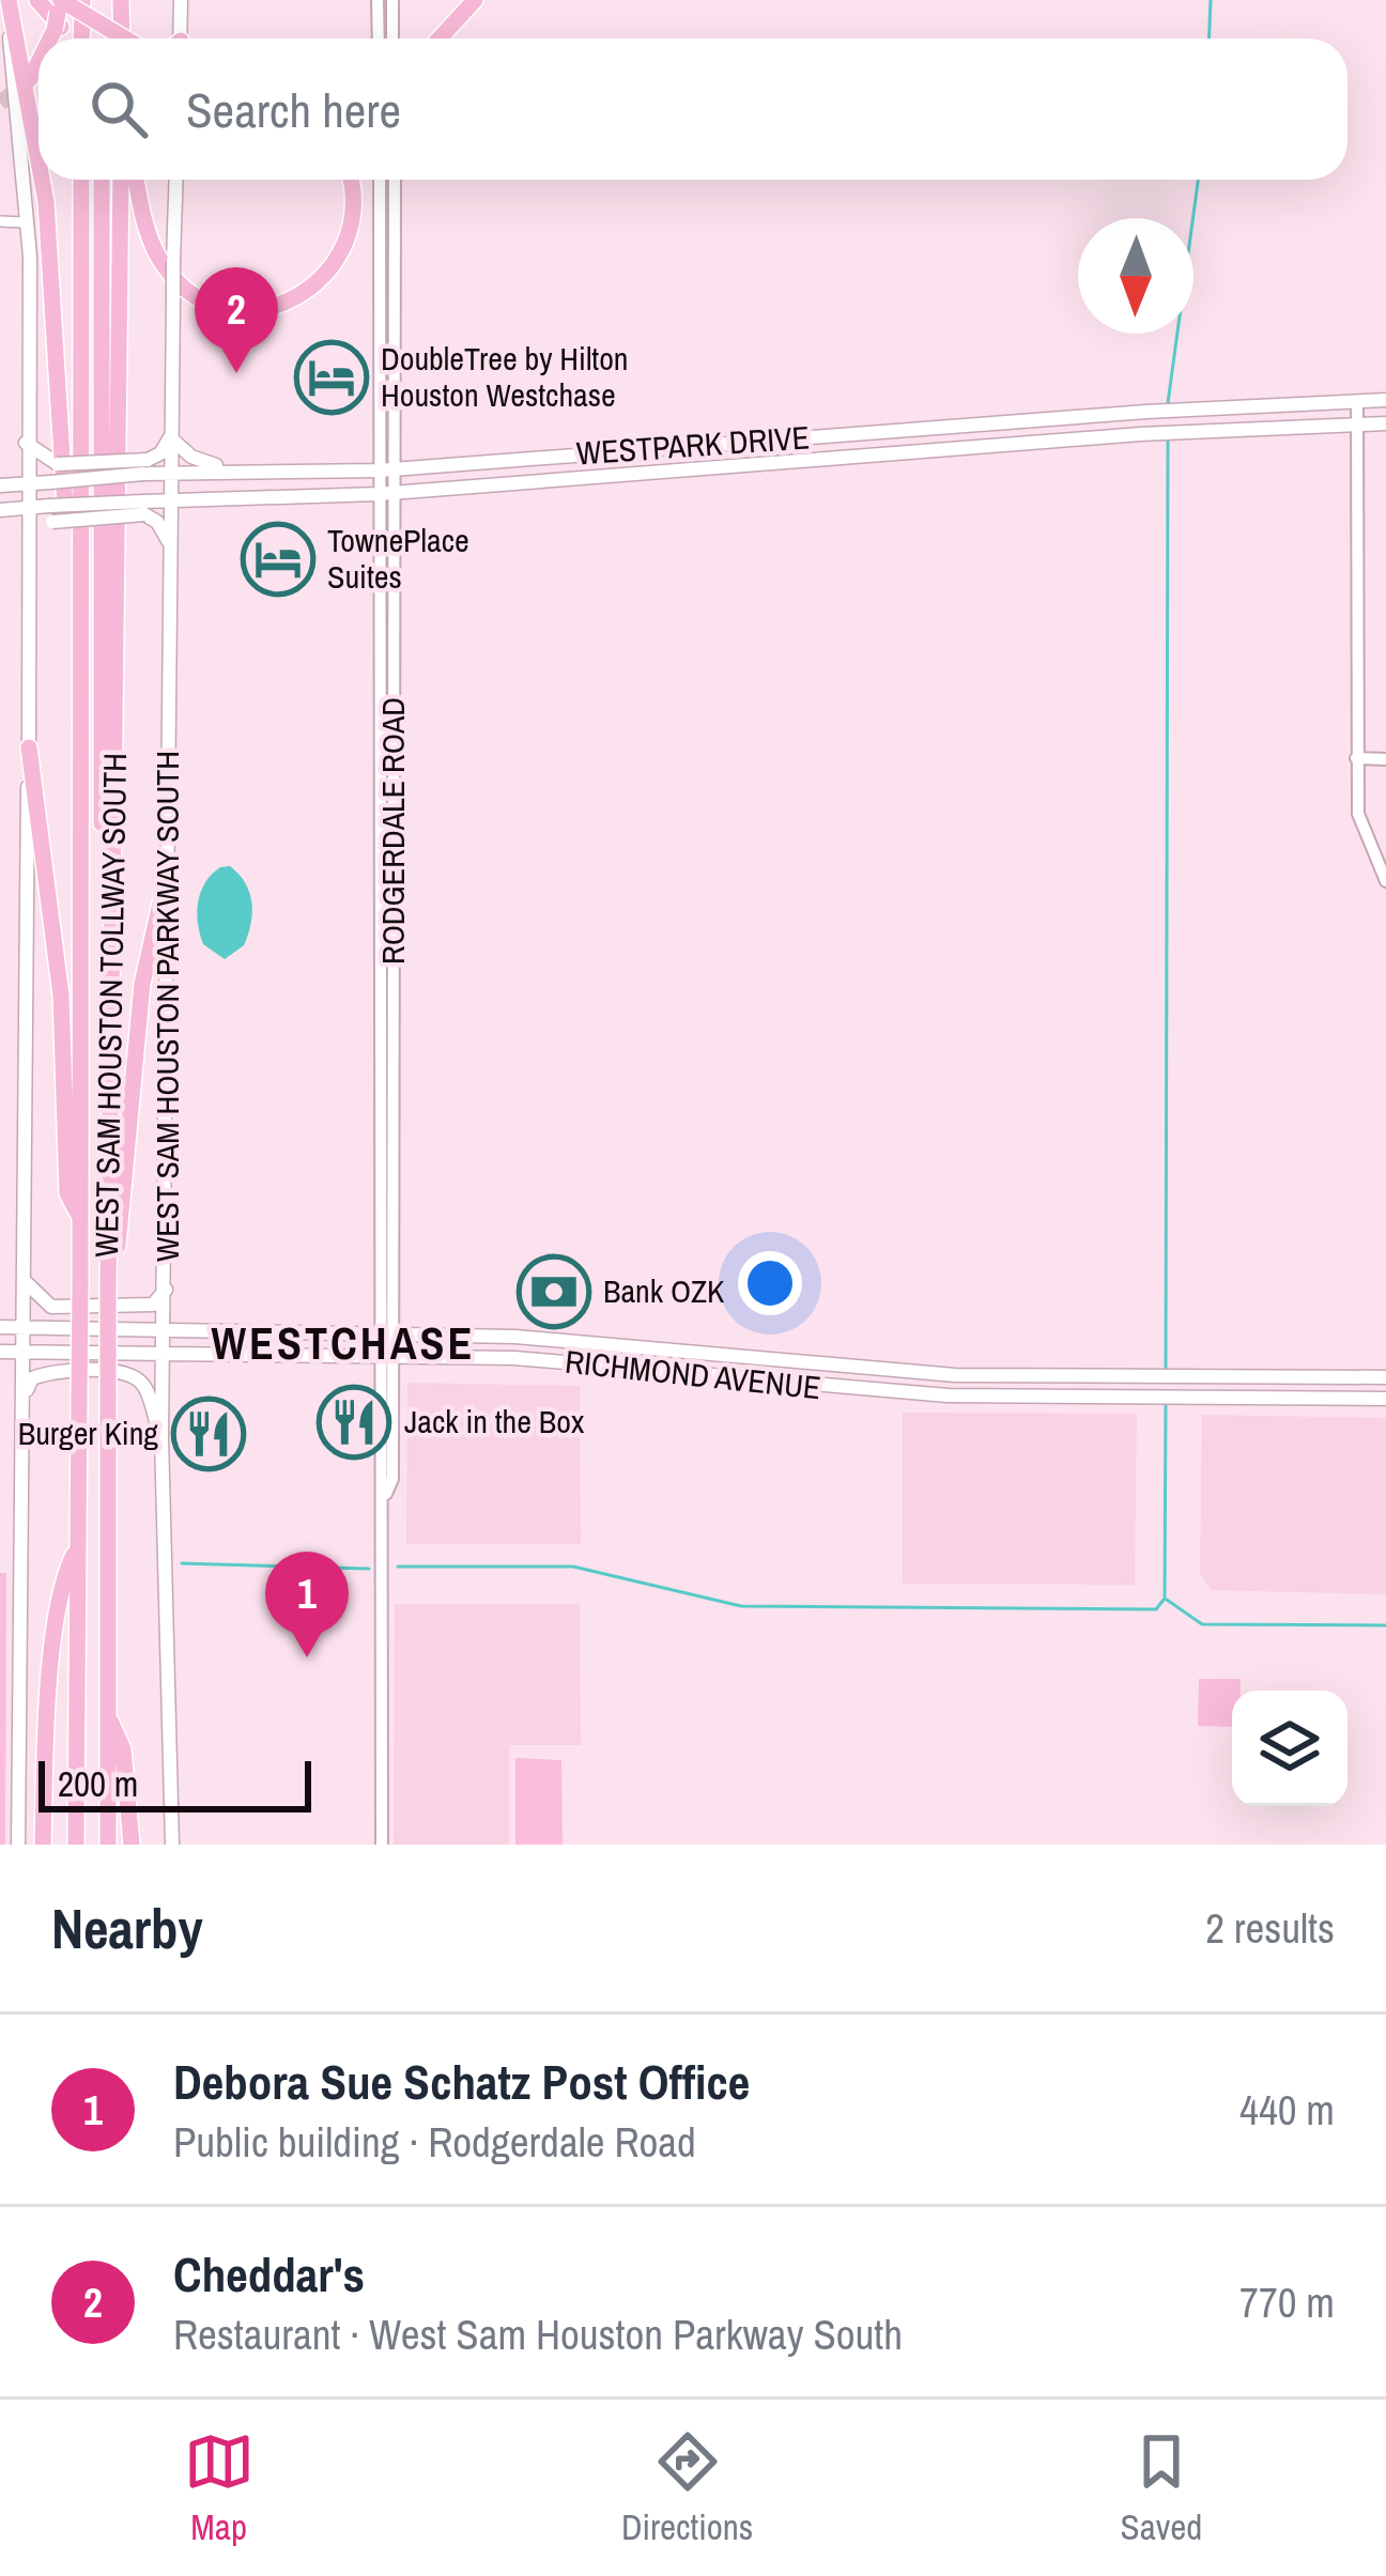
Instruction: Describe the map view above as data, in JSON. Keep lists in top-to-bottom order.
{
  "streets": {
    "highway": ["WEST SAM HOUSTON TOLLWAY SOUTH"],
    "main road": ["WESTPARK DRIVE", "WEST SAM HOUSTON PARKWAY SOUTH", "RICHMOND AVENUE"],
    "street": ["RODGERDALE ROAD"]
  },
  "crossings": [
    ["WESTPARK DRIVE", "RODGERDALE ROAD"],
    ["WESTPARK DRIVE", "WEST SAM HOUSTON PARKWAY SOUTH"],
    ["RODGERDALE ROAD", "RICHMOND AVENUE"],
    ["WEST SAM HOUSTON PARKWAY SOUTH", "RICHMOND AVENUE"]
  ],
  "districts": ["WESTCHASE"],
  "places": {
    "hotel": ["DoubleTree by Hilton Houston Westchase", "TownePlace Suites"],
    "bank": ["Bank OZK"],
    "restaurant": ["Jack in the Box", "Burger King"]
  },
  "scale_bar": "200 m",
  "north": "bottom",
  "page": {
    "search": "Search here",
    "pins": ["2", "1"],
    "scale": "200 m",
    "heading": ["Nearby", "2 results"],
    "list": [
      {
        "mark": "1",
        "name": "Debora Sue Schatz Post Office",
        "note": "Public building · Rodgerdale Road",
        "value": "440 m"
      },
      {
        "mark": "2",
        "name": "Cheddar's",
        "note": "Restaurant · West Sam Houston Parkway South",
        "value": "770 m"
      }
    ],
    "nav": ["Map", "Directions", "Saved"]
  }
}
